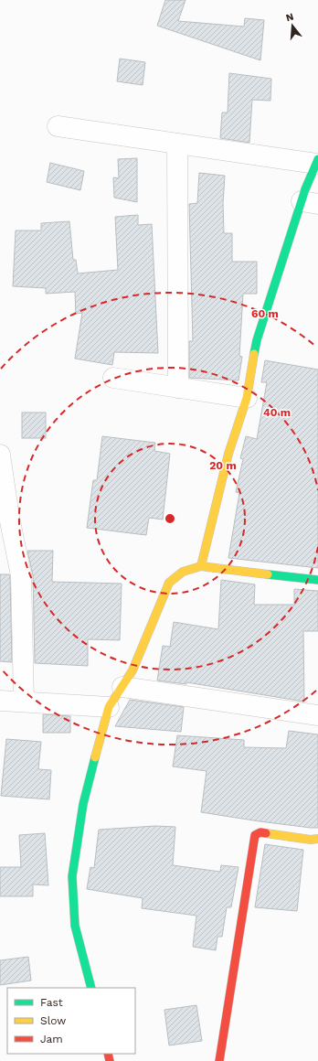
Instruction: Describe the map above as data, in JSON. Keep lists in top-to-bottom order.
{
  "legend": ["Fast", "Slow", "Jam"],
  "north": "top",
  "rings": ["60 m", "40 m", "20 m"]
}
